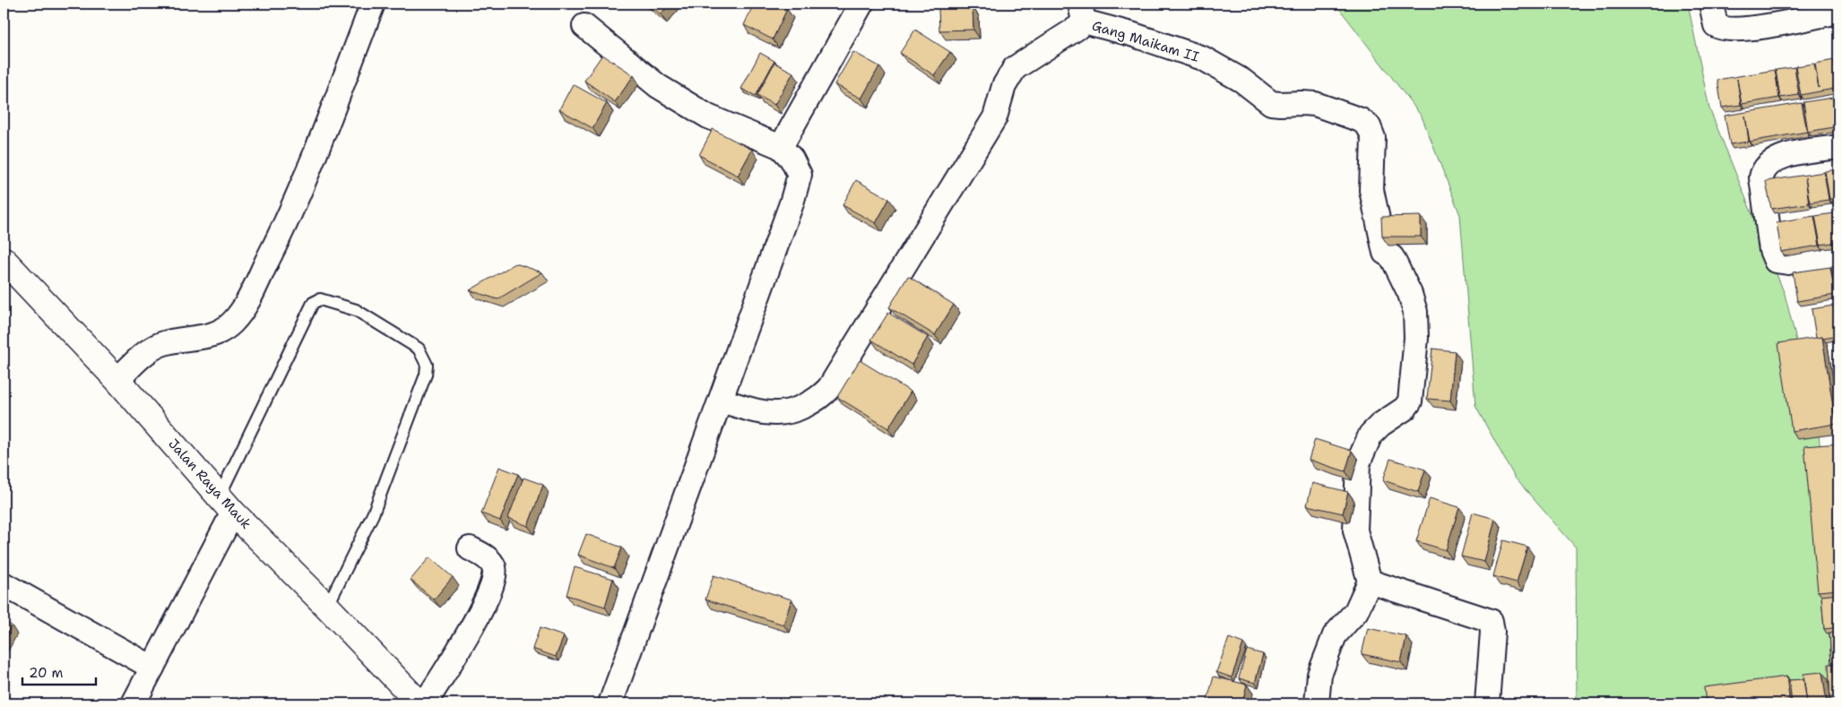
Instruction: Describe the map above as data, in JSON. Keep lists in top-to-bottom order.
{
  "streets": {
    "main road": ["Jalan Raya Mauk"],
    "street": ["Gang Maikam II"]
  },
  "scale_bar": "20 m"
}
